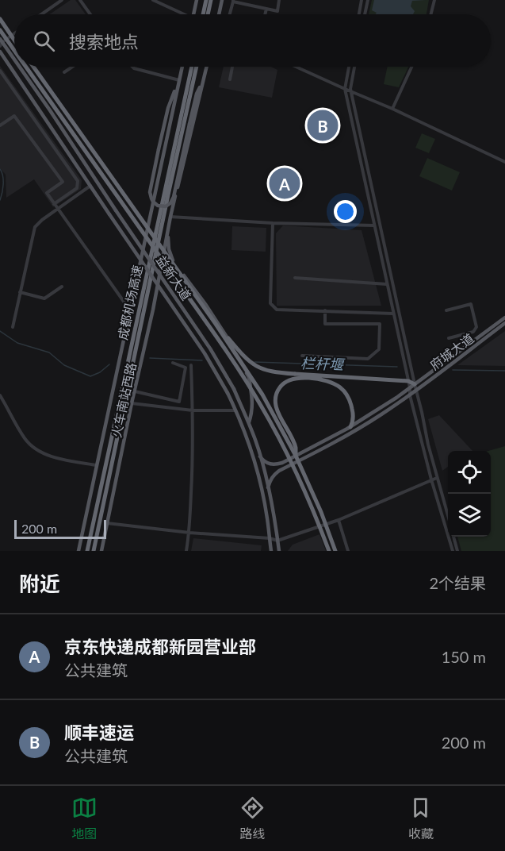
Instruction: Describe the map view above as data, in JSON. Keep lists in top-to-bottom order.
{
  "streets": {
    "highway": ["成都机场高速"],
    "main road": ["益新大道", "府城大道", "火车南站西路"]
  },
  "crossings": [
    ["益新大道", "府城大道"]
  ],
  "water": ["栏杆堰"],
  "scale_bar": "200 m",
  "page": {
    "search": "搜索地点",
    "pins": ["B", "A"],
    "scale": "200 m",
    "heading": ["附近", "2个结果"],
    "list": [
      {
        "mark": "A",
        "name": "京东快递成都新园营业部",
        "note": "公共建筑",
        "value": "150 m"
      },
      {
        "mark": "B",
        "name": "顺丰速运",
        "note": "公共建筑",
        "value": "200 m"
      }
    ],
    "nav": ["地图", "路线", "收藏"]
  }
}
